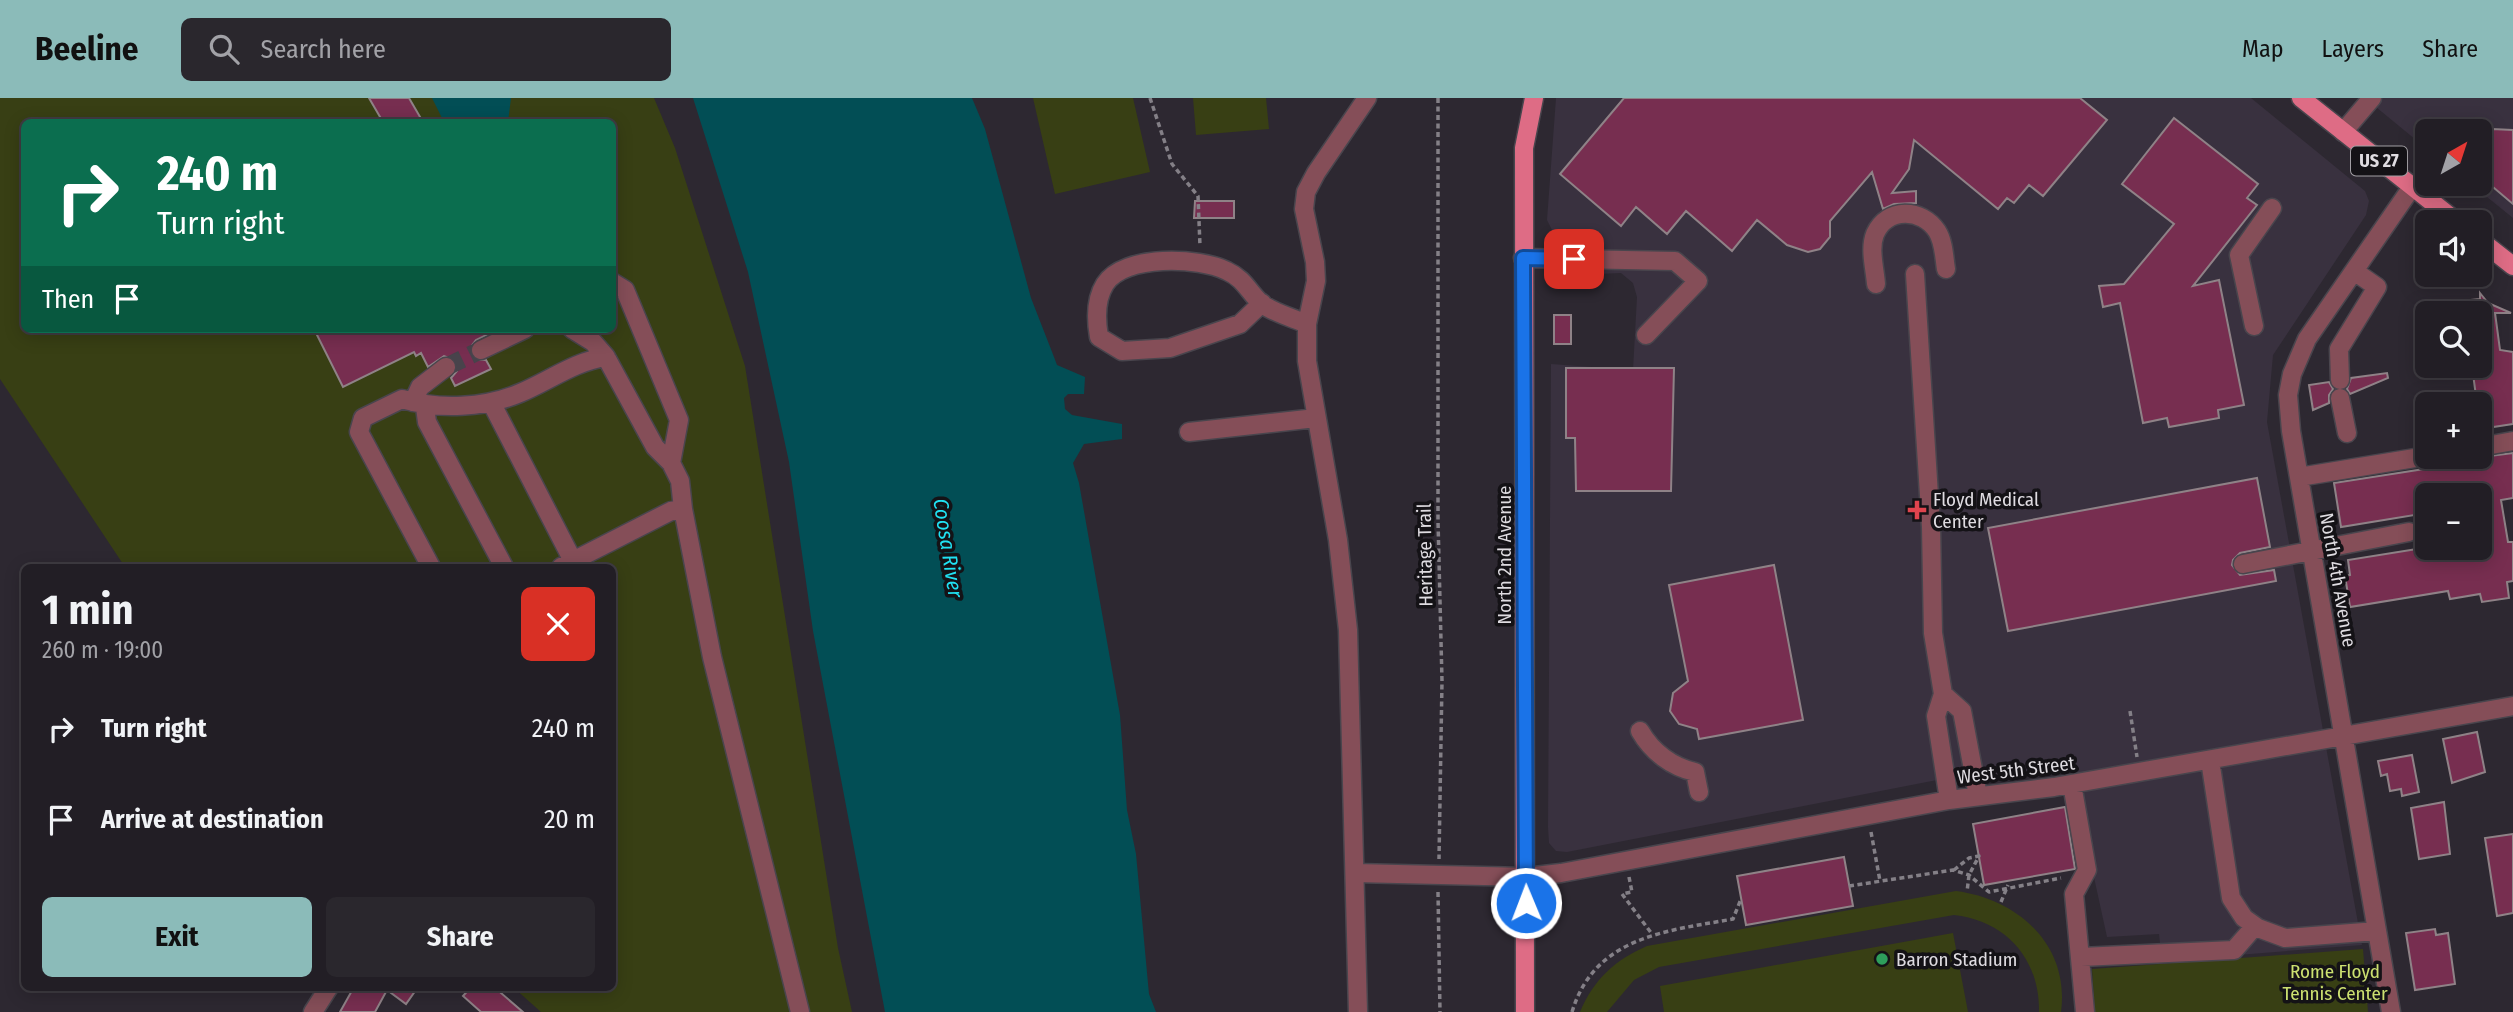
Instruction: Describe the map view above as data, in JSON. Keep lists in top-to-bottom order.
{
  "streets": {
    "main road": ["US 27", "North 2nd Avenue"],
    "street": ["North 4th Avenue", "West 5th Street"],
    "path": ["Heritage Trail"]
  },
  "crossings": [
    ["US 27", "North 4th Avenue"],
    ["Heritage Trail", "West 5th Street"],
    ["North 2nd Avenue", "West 5th Street"],
    ["North 4th Avenue", "West 5th Street"]
  ],
  "water": ["Coosa River"],
  "parks": ["Rome Floyd Tennis Center"],
  "places": {
    "health": ["Floyd Medical Center"],
    "other": ["Barron Stadium"]
  },
  "north": "top right",
  "page": {
    "header": "Beeline",
    "search": "Search here",
    "nav": ["Map", "Layers", "Share"],
    "map_buttons": ["+", "−"],
    "turn": ["240 m", "Turn right"],
    "then": "Then",
    "heading": ["1 min", "260 m · 19:00"],
    "list": [
      {
        "name": "Turn right",
        "value": "240 m"
      },
      {
        "name": "Arrive at destination",
        "value": "20 m"
      }
    ],
    "buttons": ["Exit", "Share"]
  }
}
